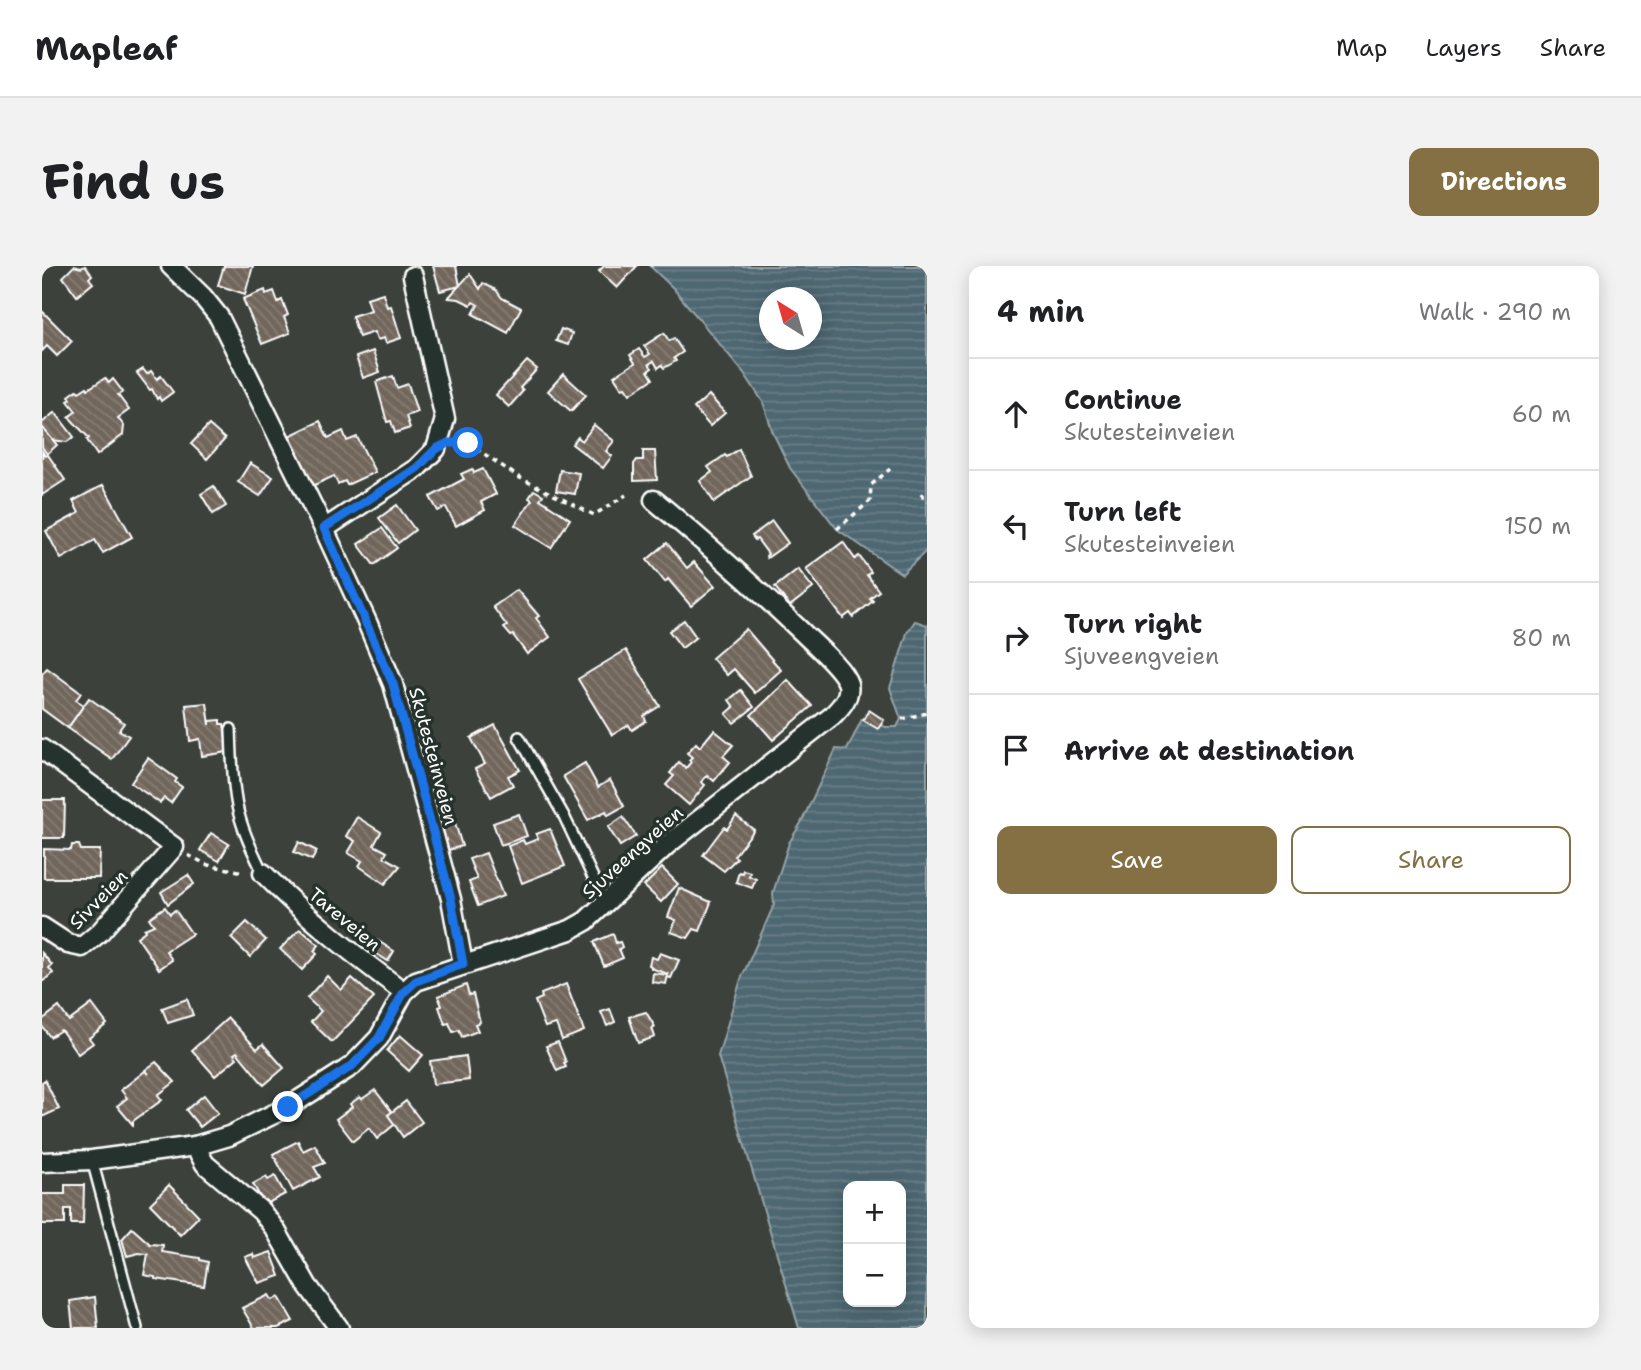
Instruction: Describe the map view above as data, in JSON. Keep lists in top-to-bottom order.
{
  "streets": {
    "street": [
      "Skutesteinveien",
      "Sjuveengveien",
      "Sivveien",
      "Tareveien"
    ]
  },
  "crossings": [
    ["Skutesteinveien", "Sjuveengveien"],
    ["Sjuveengveien", "Tareveien"]
  ],
  "north": "top left",
  "page": {
    "header": "Mapleaf",
    "nav": ["Map", "Layers", "Share"],
    "buttons": [
      "Directions",
      ["Save", "Share"]
    ],
    "title": "Find us",
    "heading": ["4 min", "Walk · 290 m"],
    "list": [
      ["Continue", "Skutesteinveien", "60 m"],
      ["Turn left", "Skutesteinveien", "150 m"],
      ["Turn right", "Sjuveengveien", "80 m"],
      "Arrive at destination"
    ],
    "map_buttons": ["+", "−"]
  }
}
